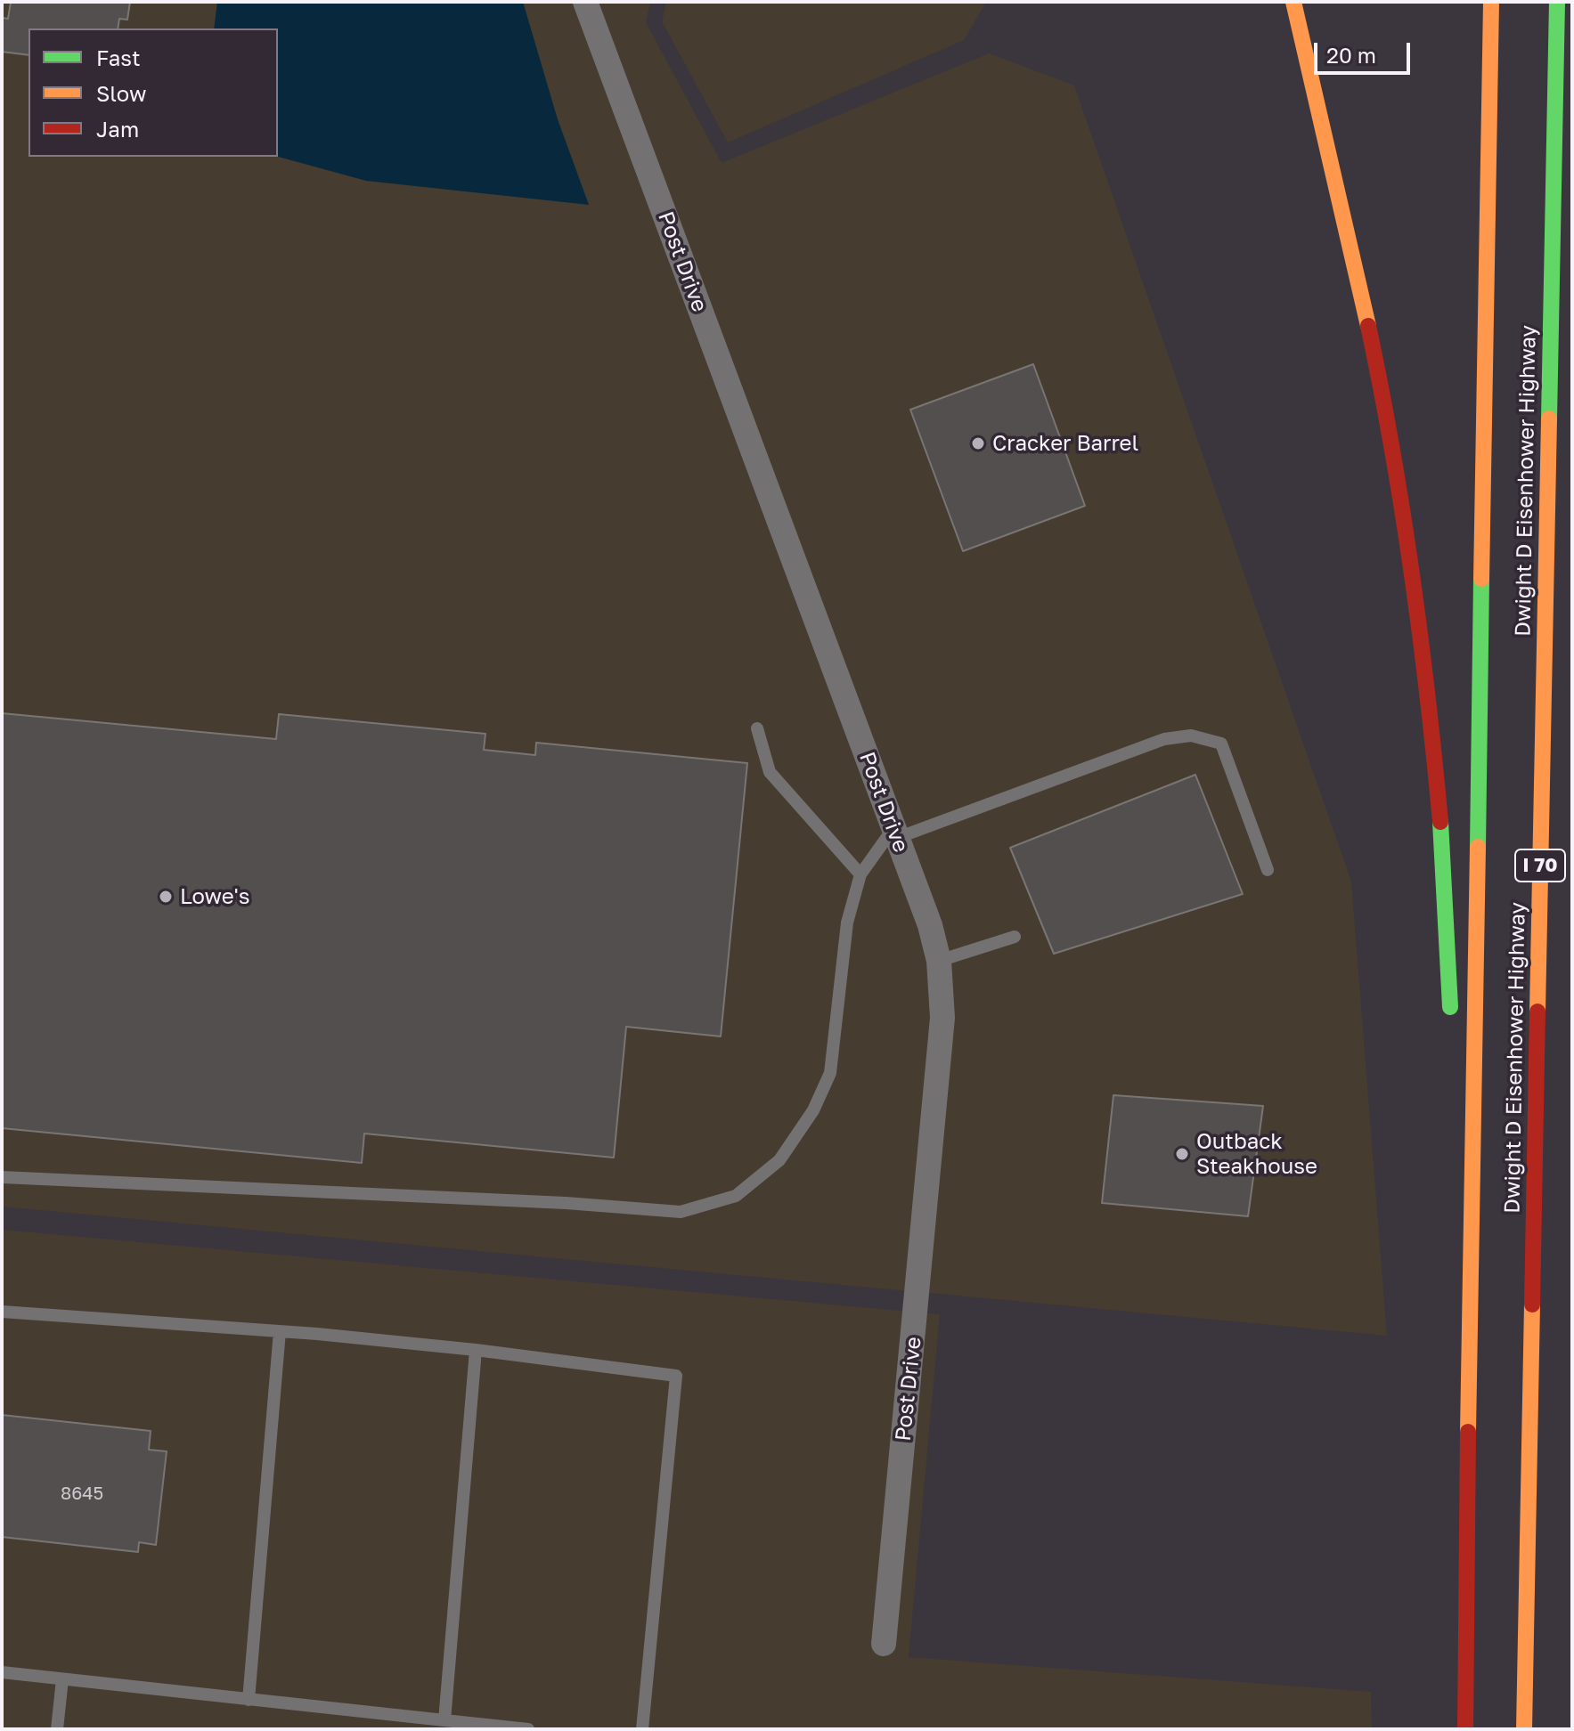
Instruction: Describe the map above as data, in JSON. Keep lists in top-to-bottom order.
{
  "streets": {
    "highway": ["Dwight D Eisenhower Highway", "I 70"],
    "street": ["Post Drive"]
  },
  "places": ["Cracker Barrel", "Lowe's", "Outback Steakhouse"],
  "house_numbers": ["8645"],
  "legend": ["Fast", "Slow", "Jam"],
  "scale_bar": "20 m"
}
